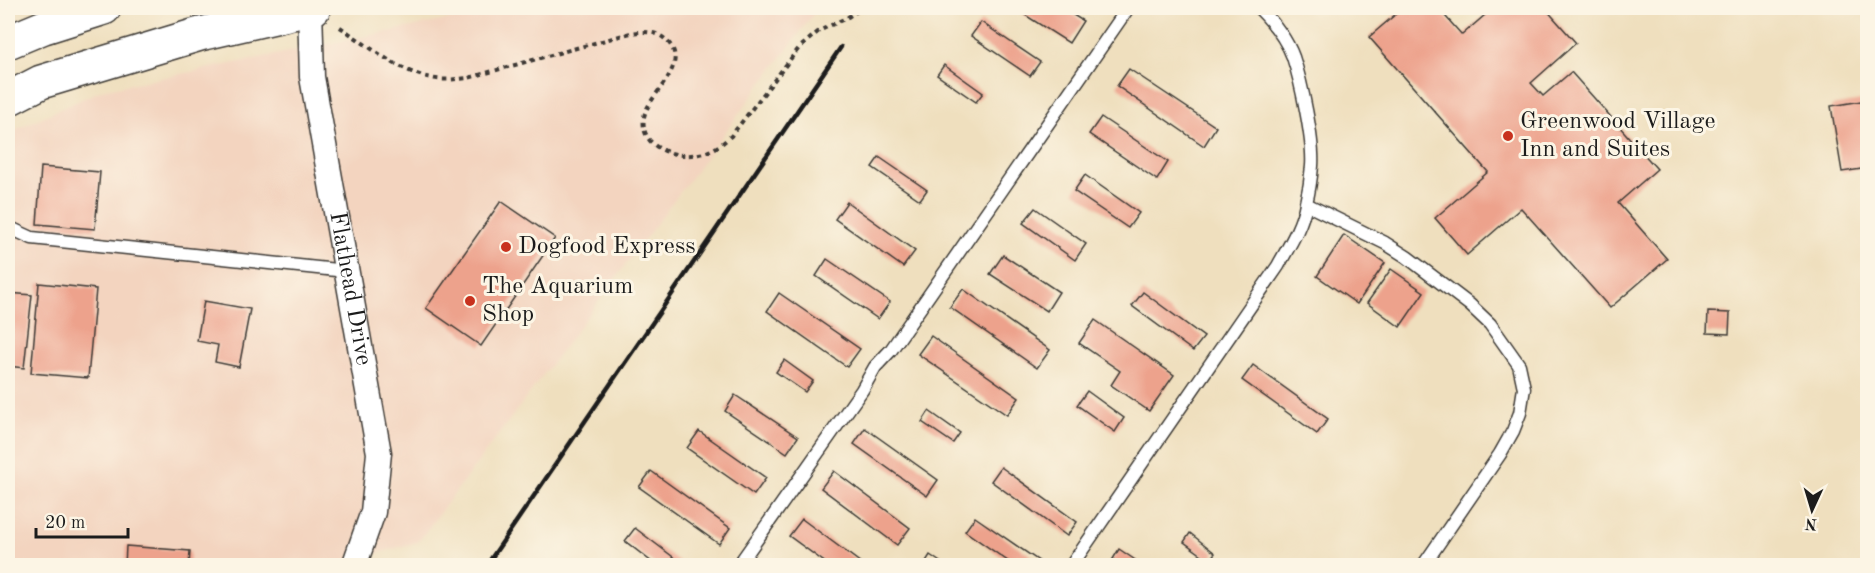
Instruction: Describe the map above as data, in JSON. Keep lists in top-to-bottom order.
{
  "streets": {
    "street": ["Flathead Drive"]
  },
  "places": ["Greenwood Village Inn and Suites", "Dogfood Express", "The Aquarium Shop"],
  "scale_bar": "20 m",
  "north": "bottom"
}
